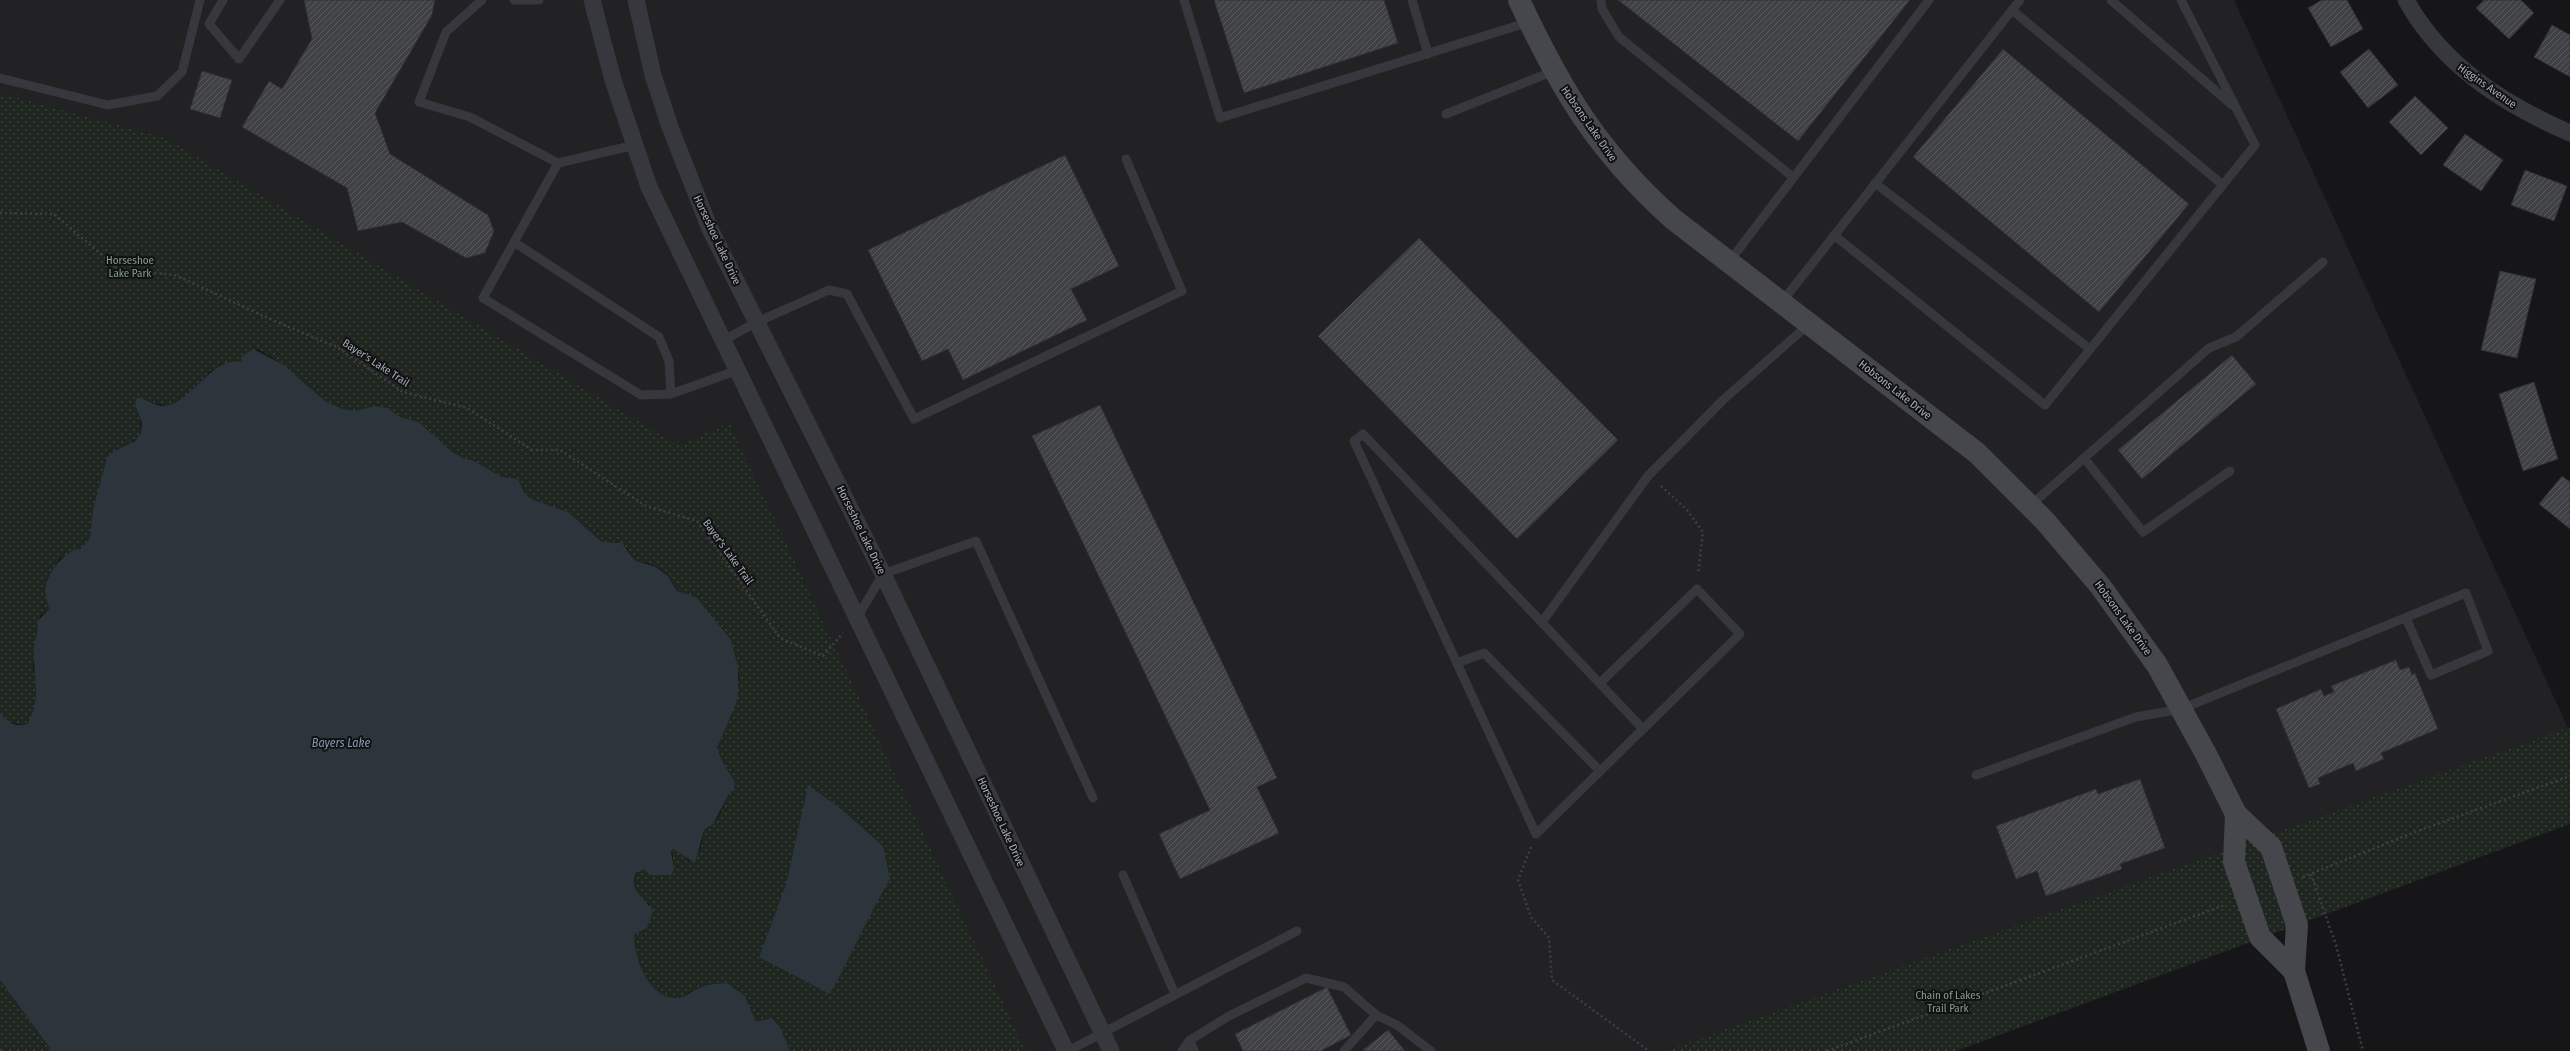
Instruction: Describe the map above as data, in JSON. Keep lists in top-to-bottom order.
{
  "streets": {
    "street": ["Higgins Avenue", "Hobsons Lake Drive", "Horseshoe Lake Drive"],
    "path": ["Bayer's Lake Trail"]
  },
  "water": ["Bayers Lake"],
  "parks": ["Horseshoe Lake Park", "Chain of Lakes Trail Park"]
}
